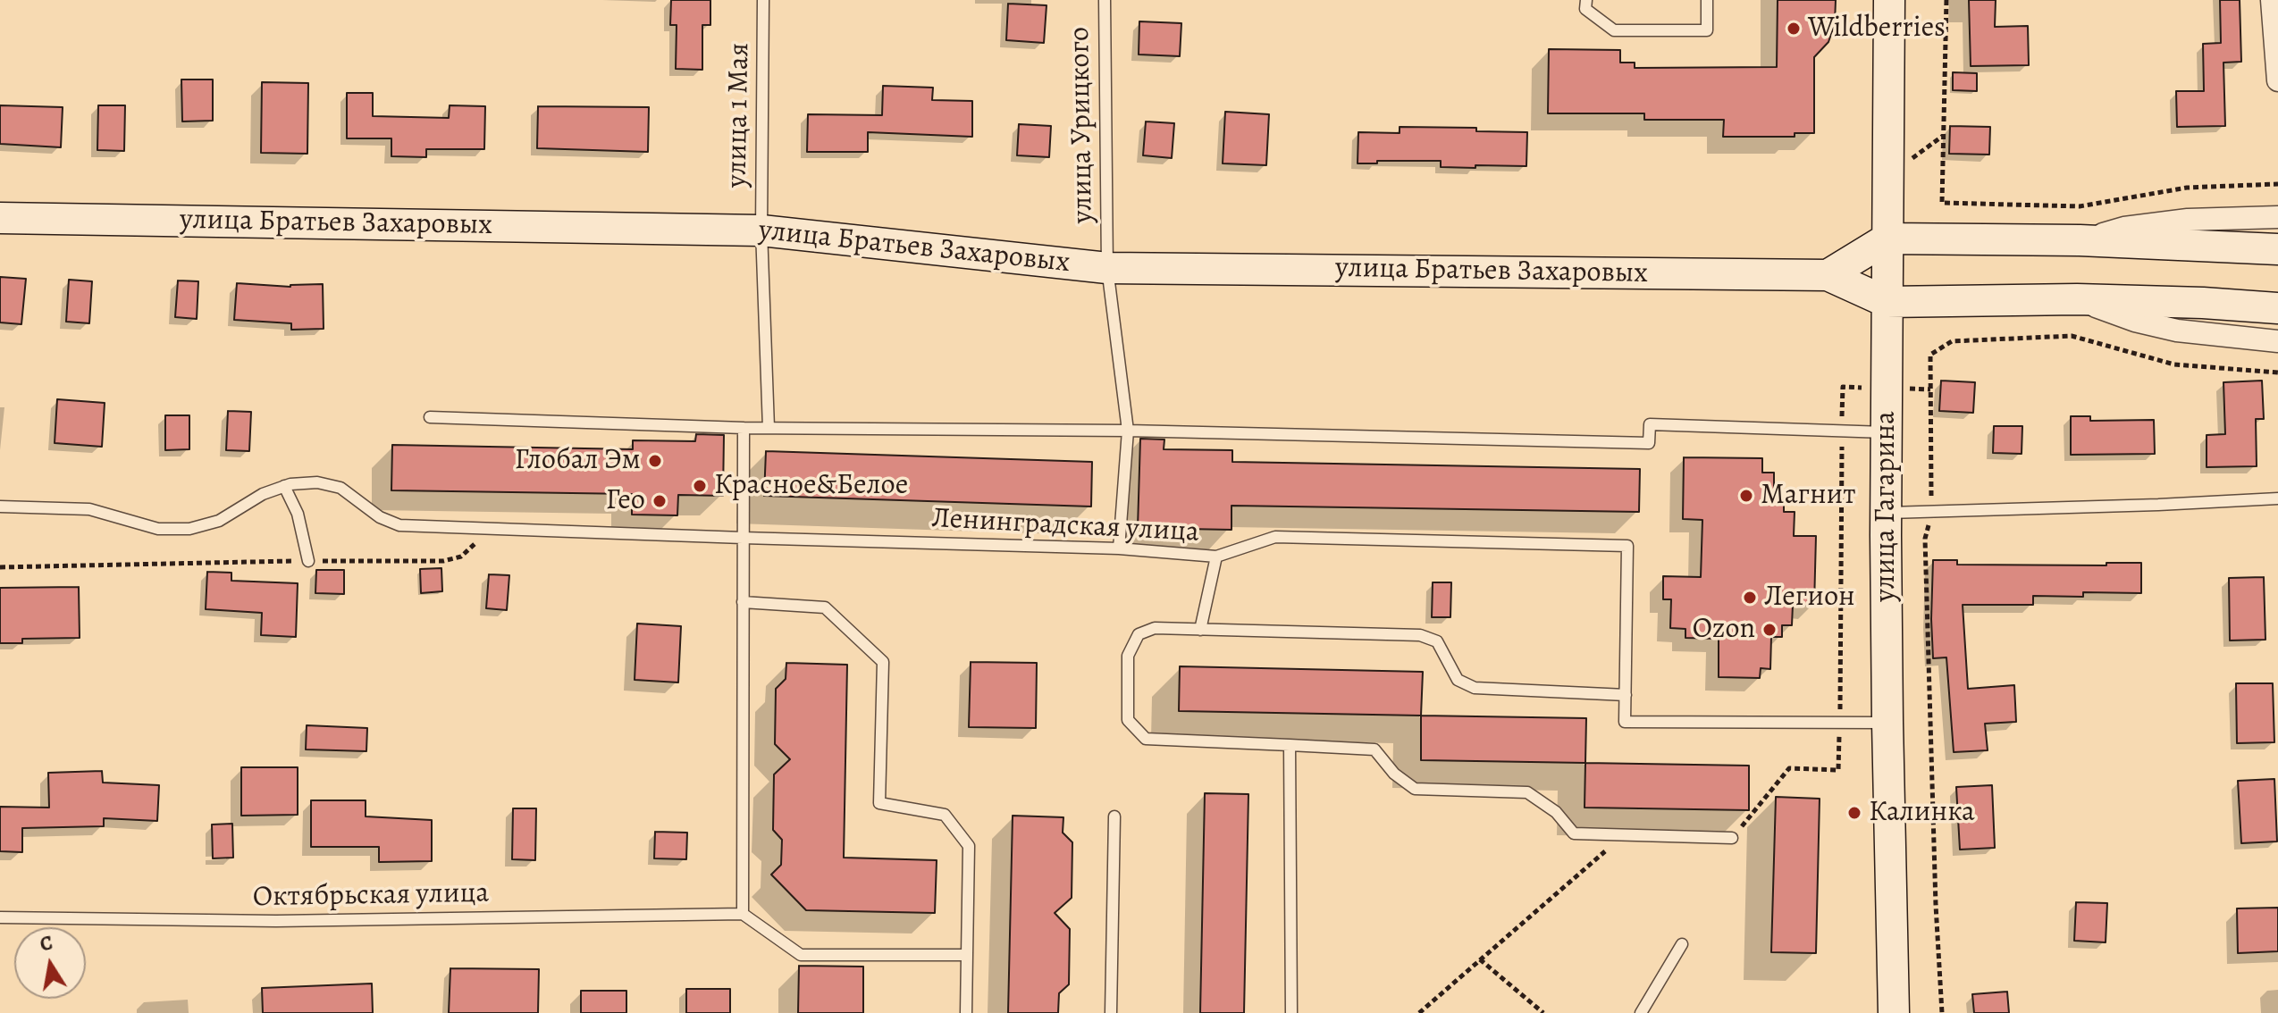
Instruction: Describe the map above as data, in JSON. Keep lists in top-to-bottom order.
{
  "streets": {
    "main road": ["улица Братьев Захаровых", "улица Гагарина"],
    "lane": [
      "улица 1 Мая",
      "улица Урицкого",
      "Ленинградская улица",
      "Октябрьская улица"
    ]
  },
  "crossings": [
    ["улица 1 Мая", "улица Братьев Захаровых"],
    ["улица Урицкого", "улица Братьев Захаровых"],
    ["улица Урицкого", "Ленинградская улица"],
    ["улица Братьев Захаровых", "улица Гагарина"],
    ["улица Гагарина", "Ленинградская улица"]
  ],
  "places": [
    "Wildberries",
    "Глобал Эм",
    "Красное&Белое",
    "Магнит",
    "Гео",
    "Легион",
    "Ozon",
    "Калинка"
  ],
  "north": "top"
}
